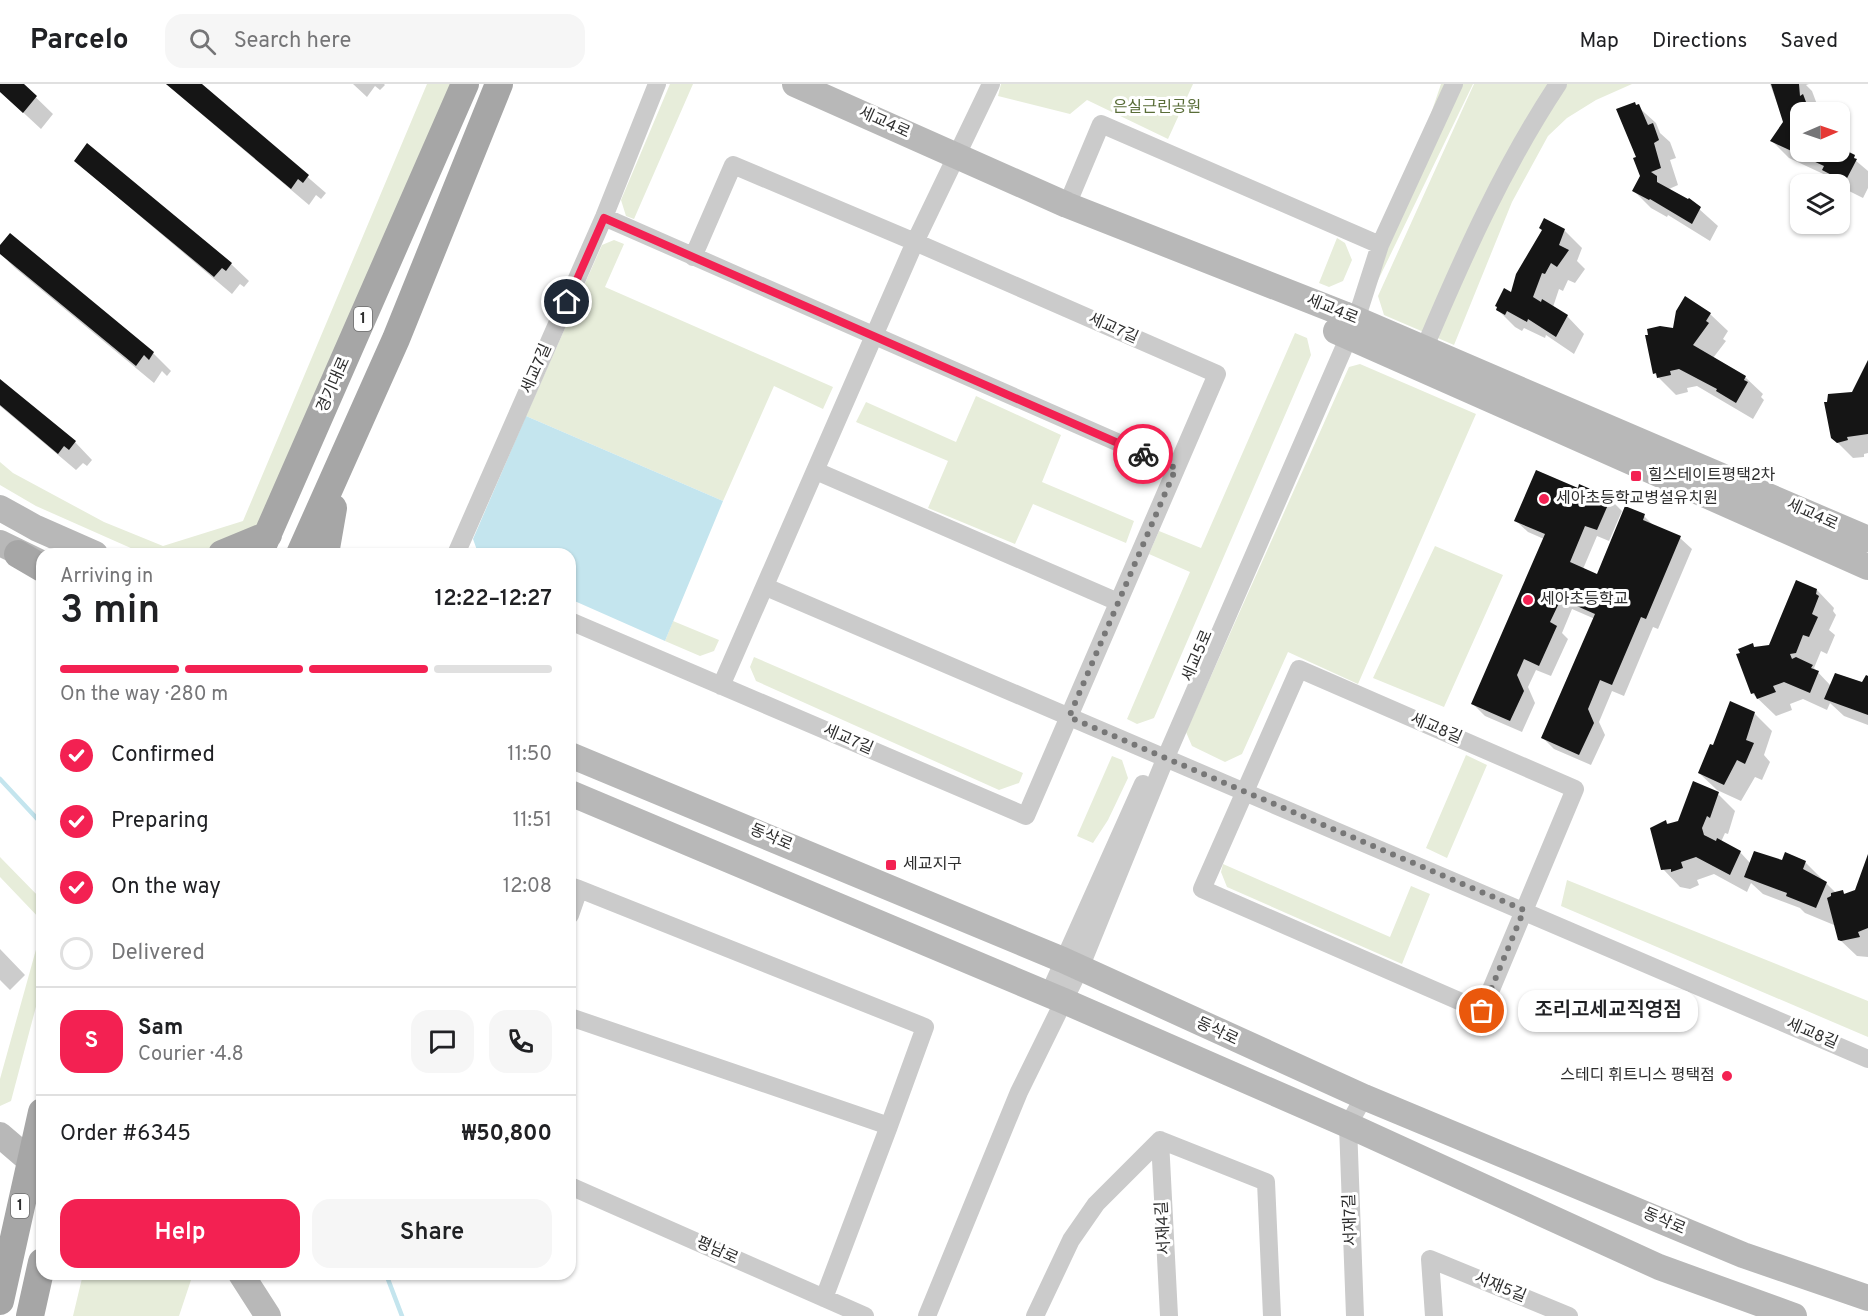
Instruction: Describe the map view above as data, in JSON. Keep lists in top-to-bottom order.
{
  "streets": {
    "main road": [
      "세교4로",
      "1",
      "경기대로",
      "동삭로"
    ],
    "street": [
      "세교7길",
      "세교5로",
      "세교8길",
      "서재7길",
      "서재4길",
      "평남로",
      "서재5길"
    ]
  },
  "crossings": [
    ["세교4로", "세교5로"],
    ["세교5로", "세교8길"],
    ["세교5로", "동삭로"],
    ["동삭로", "서재7길"]
  ],
  "parks": ["은실근린공원"],
  "places": {
    "transit": ["힐스테이트평택2차", "세교지구"],
    "other": [
      "세아초등학교병설유치원",
      "세아초등학교",
      "조리고세교직영점",
      "스테디 휘트니스 평택점"
    ]
  },
  "north": "right",
  "page": {
    "header": "Parcelo",
    "search": "Search here",
    "nav": ["Map", "Directions", "Saved"],
    "heading": ["3 min", "Arriving in", "12:22–12:27"],
    "panel": [
      "Sam",
      "Courier · 4.8",
      "Order #6345",
      "₩50,800"
    ],
    "bar": "On the way · 280 m",
    "list": [
      ["Confirmed", "11:50"],
      ["Preparing", "11:51"],
      ["On the way", "12:08"],
      "Delivered"
    ],
    "bubble": "조리고세교직영점",
    "round": "S",
    "buttons": ["Help", "Share"]
  }
}
